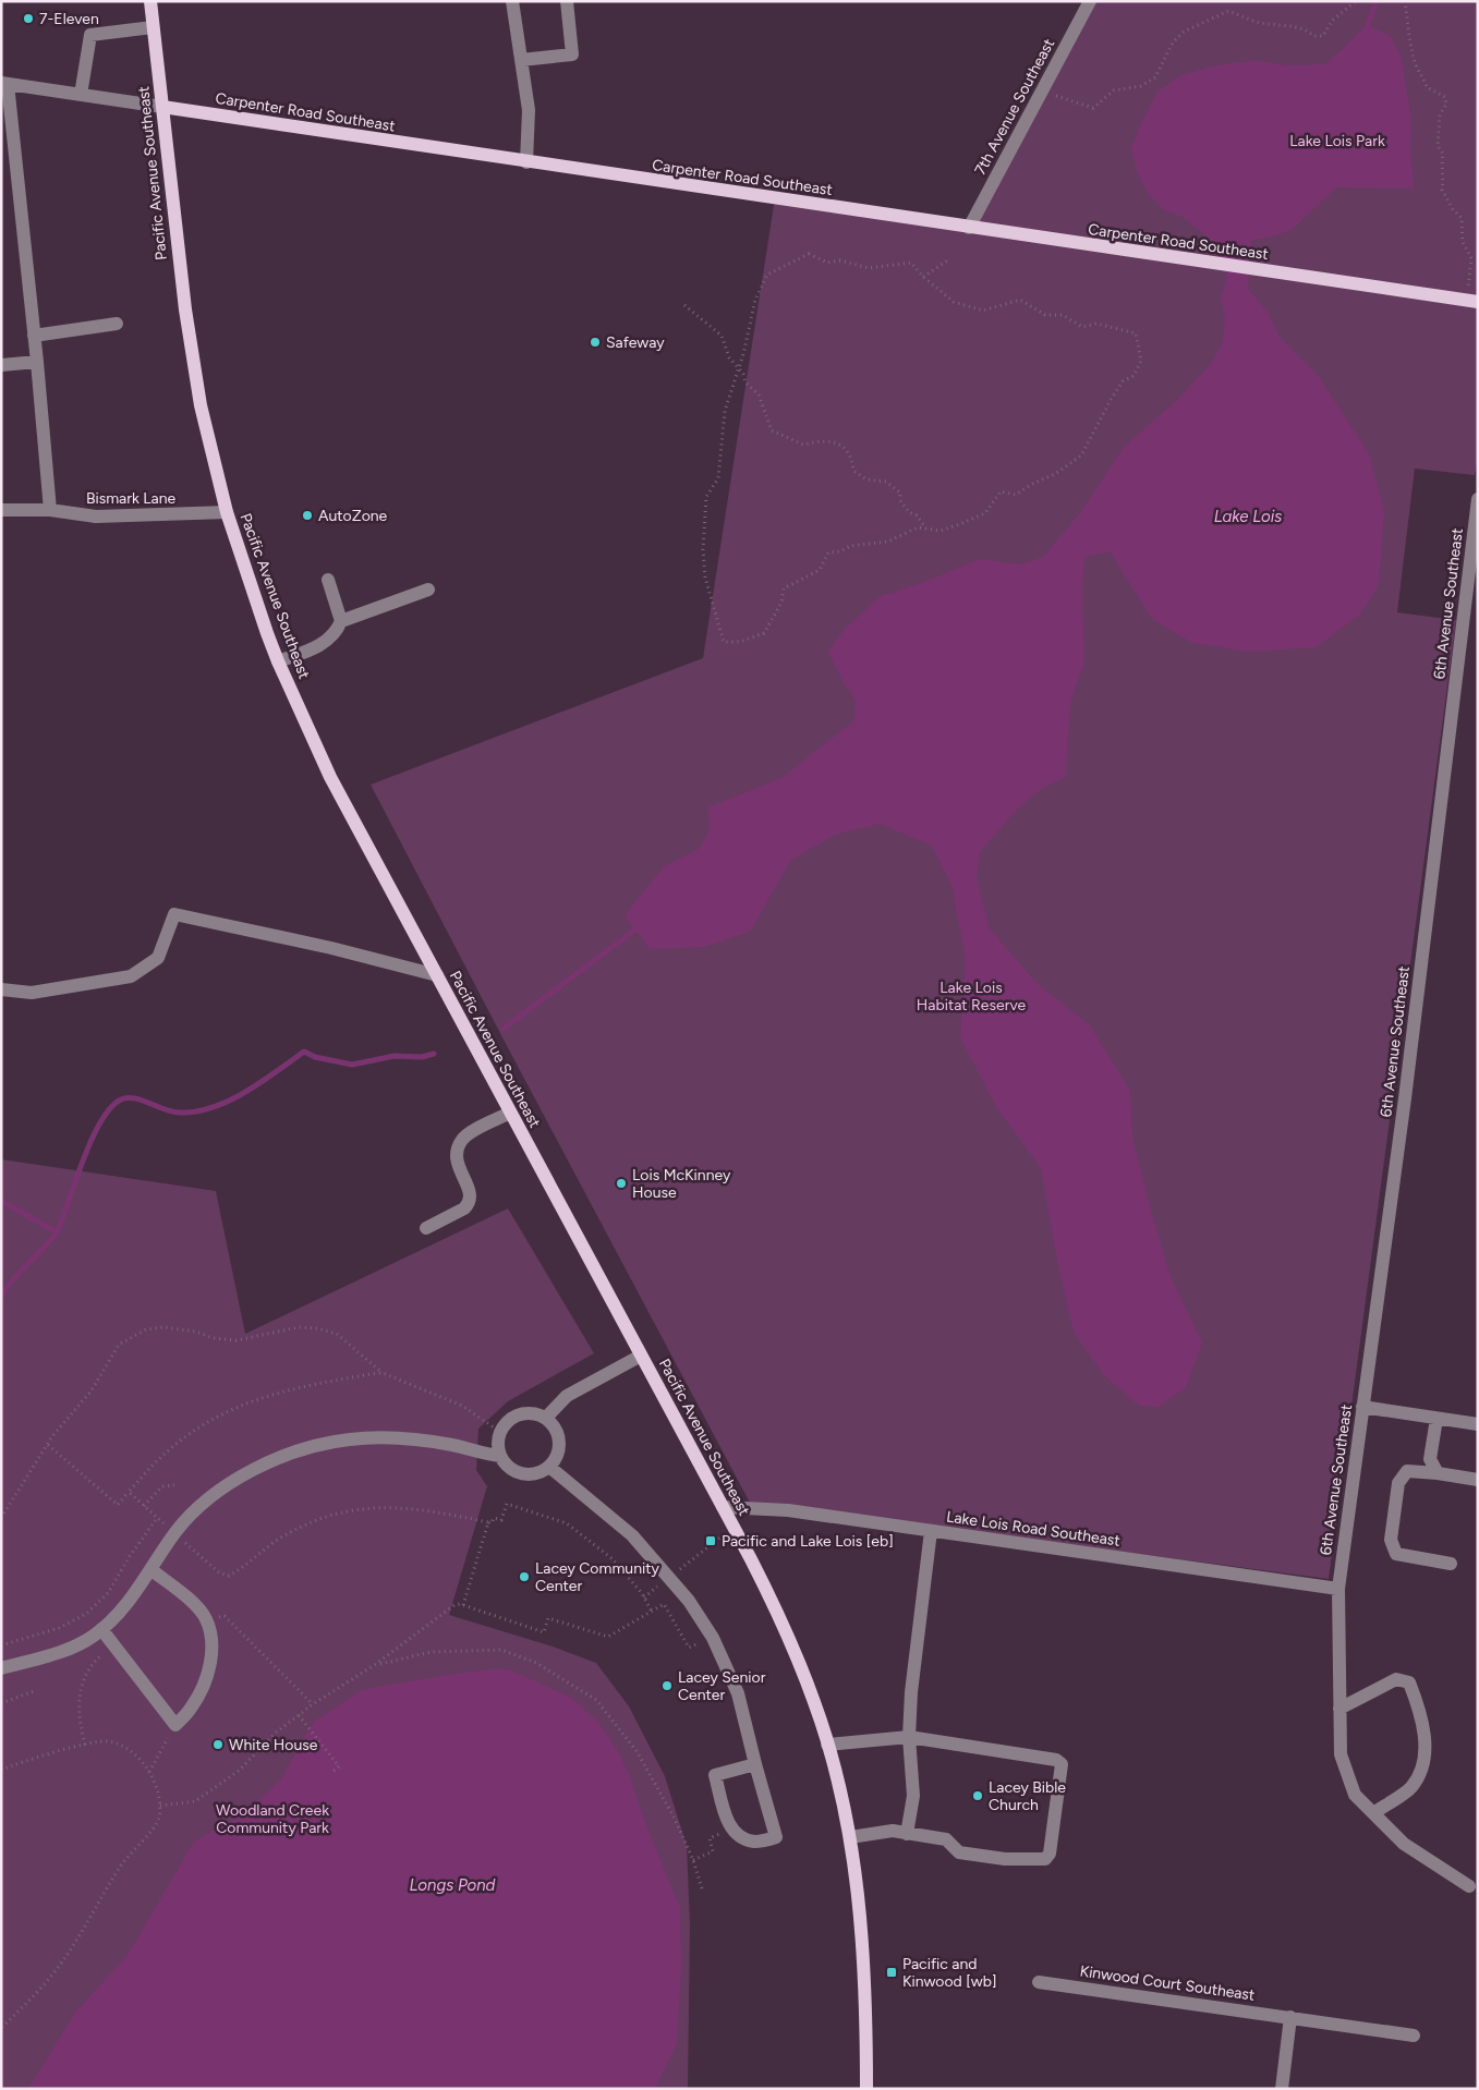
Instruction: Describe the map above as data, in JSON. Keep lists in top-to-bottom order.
{
  "streets": {
    "main road": ["Carpenter Road Southeast", "Pacific Avenue Southeast"],
    "street": [
      "7th Avenue Southeast",
      "Bismark Lane",
      "6th Avenue Southeast",
      "Lake Lois Road Southeast",
      "Kinwood Court Southeast"
    ]
  },
  "crossings": [
    ["7th Avenue Southeast", "Carpenter Road Southeast"],
    ["Carpenter Road Southeast", "Pacific Avenue Southeast"],
    ["Pacific Avenue Southeast", "Bismark Lane"],
    ["Pacific Avenue Southeast", "Lake Lois Road Southeast"],
    ["6th Avenue Southeast", "Lake Lois Road Southeast"]
  ],
  "water": ["Lake Lois", "Longs Pond"],
  "parks": ["Lake Lois Park", "Lake Lois Habitat Reserve", "Woodland Creek Community Park"],
  "places": {
    "other": [
      "7-Eleven",
      "Safeway",
      "AutoZone",
      "Lois McKinney House",
      "Lacey Community Center",
      "Lacey Senior Center",
      "White House",
      "Lacey Bible Church"
    ],
    "transit": ["Pacific and Lake Lois [eb]", "Pacific and Kinwood [wb]"]
  }
}
